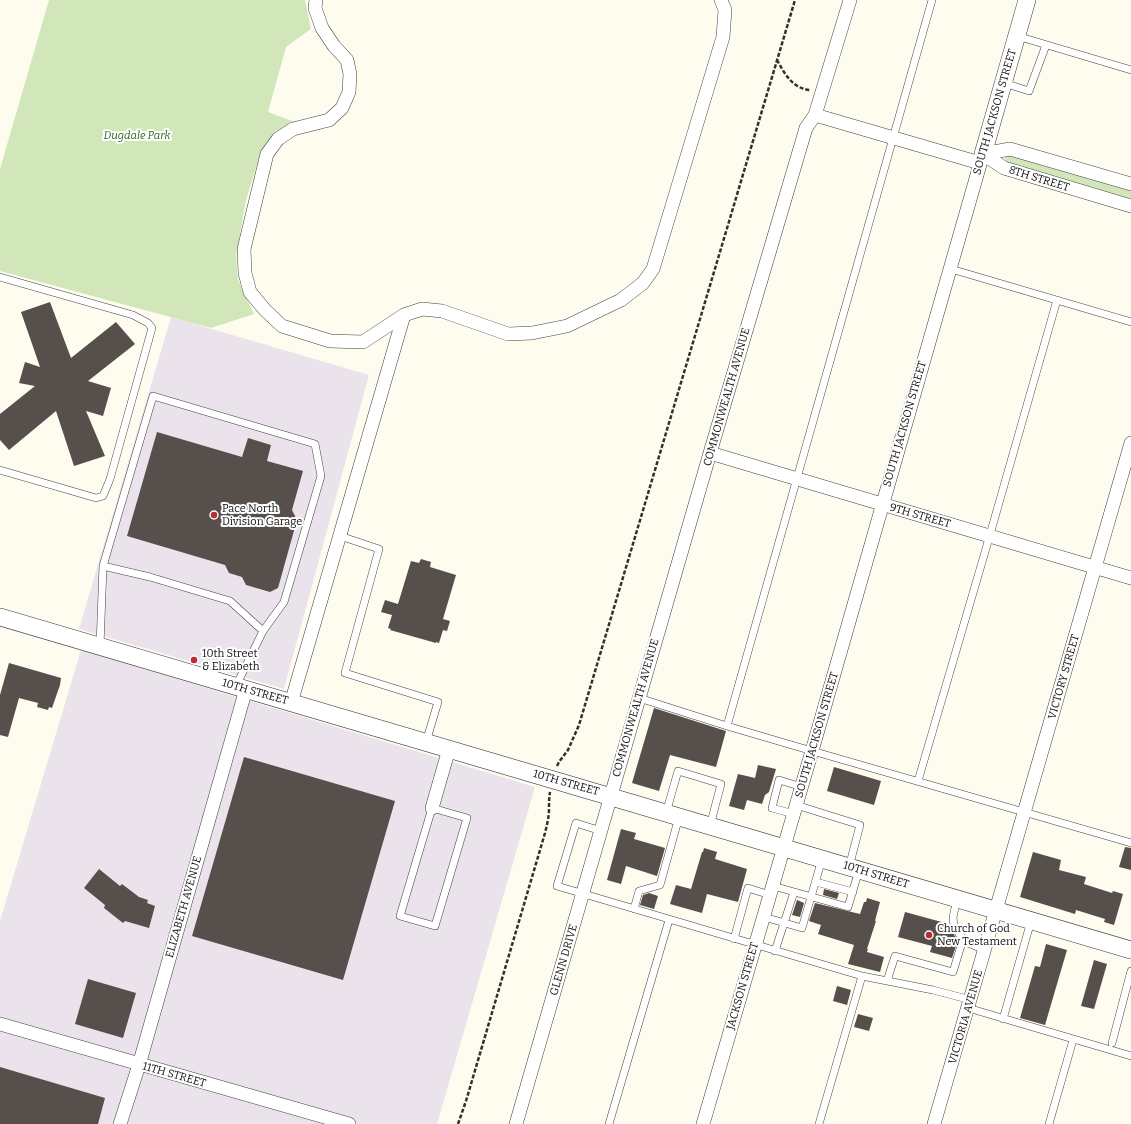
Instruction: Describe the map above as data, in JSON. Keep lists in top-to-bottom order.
{
  "streets": {
    "street": [
      "SOUTH JACKSON STREET",
      "8TH STREET",
      "COMMONWEALTH AVENUE",
      "9TH STREET",
      "VICTORY STREET",
      "10TH STREET",
      "ELIZABETH AVENUE",
      "GLENN DRIVE",
      "JACKSON STREET",
      "VICTORIA AVENUE",
      "11TH STREET"
    ]
  },
  "crossings": [
    ["SOUTH JACKSON STREET", "8TH STREET"],
    ["SOUTH JACKSON STREET", "9TH STREET"],
    ["SOUTH JACKSON STREET", "10TH STREET"],
    ["SOUTH JACKSON STREET", "JACKSON STREET"],
    ["8TH STREET", "COMMONWEALTH AVENUE"],
    ["COMMONWEALTH AVENUE", "9TH STREET"],
    ["COMMONWEALTH AVENUE", "10TH STREET"],
    ["COMMONWEALTH AVENUE", "GLENN DRIVE"],
    ["9TH STREET", "VICTORY STREET"],
    ["VICTORY STREET", "10TH STREET"],
    ["VICTORY STREET", "VICTORIA AVENUE"],
    ["10TH STREET", "ELIZABETH AVENUE"],
    ["10TH STREET", "GLENN DRIVE"],
    ["10TH STREET", "JACKSON STREET"],
    ["10TH STREET", "VICTORIA AVENUE"],
    ["ELIZABETH AVENUE", "11TH STREET"]
  ],
  "parks": ["Dugdale Park"],
  "places": ["Pace North Division Garage", "10th Street & Elizabeth", "Church of God New Testament"]
}
